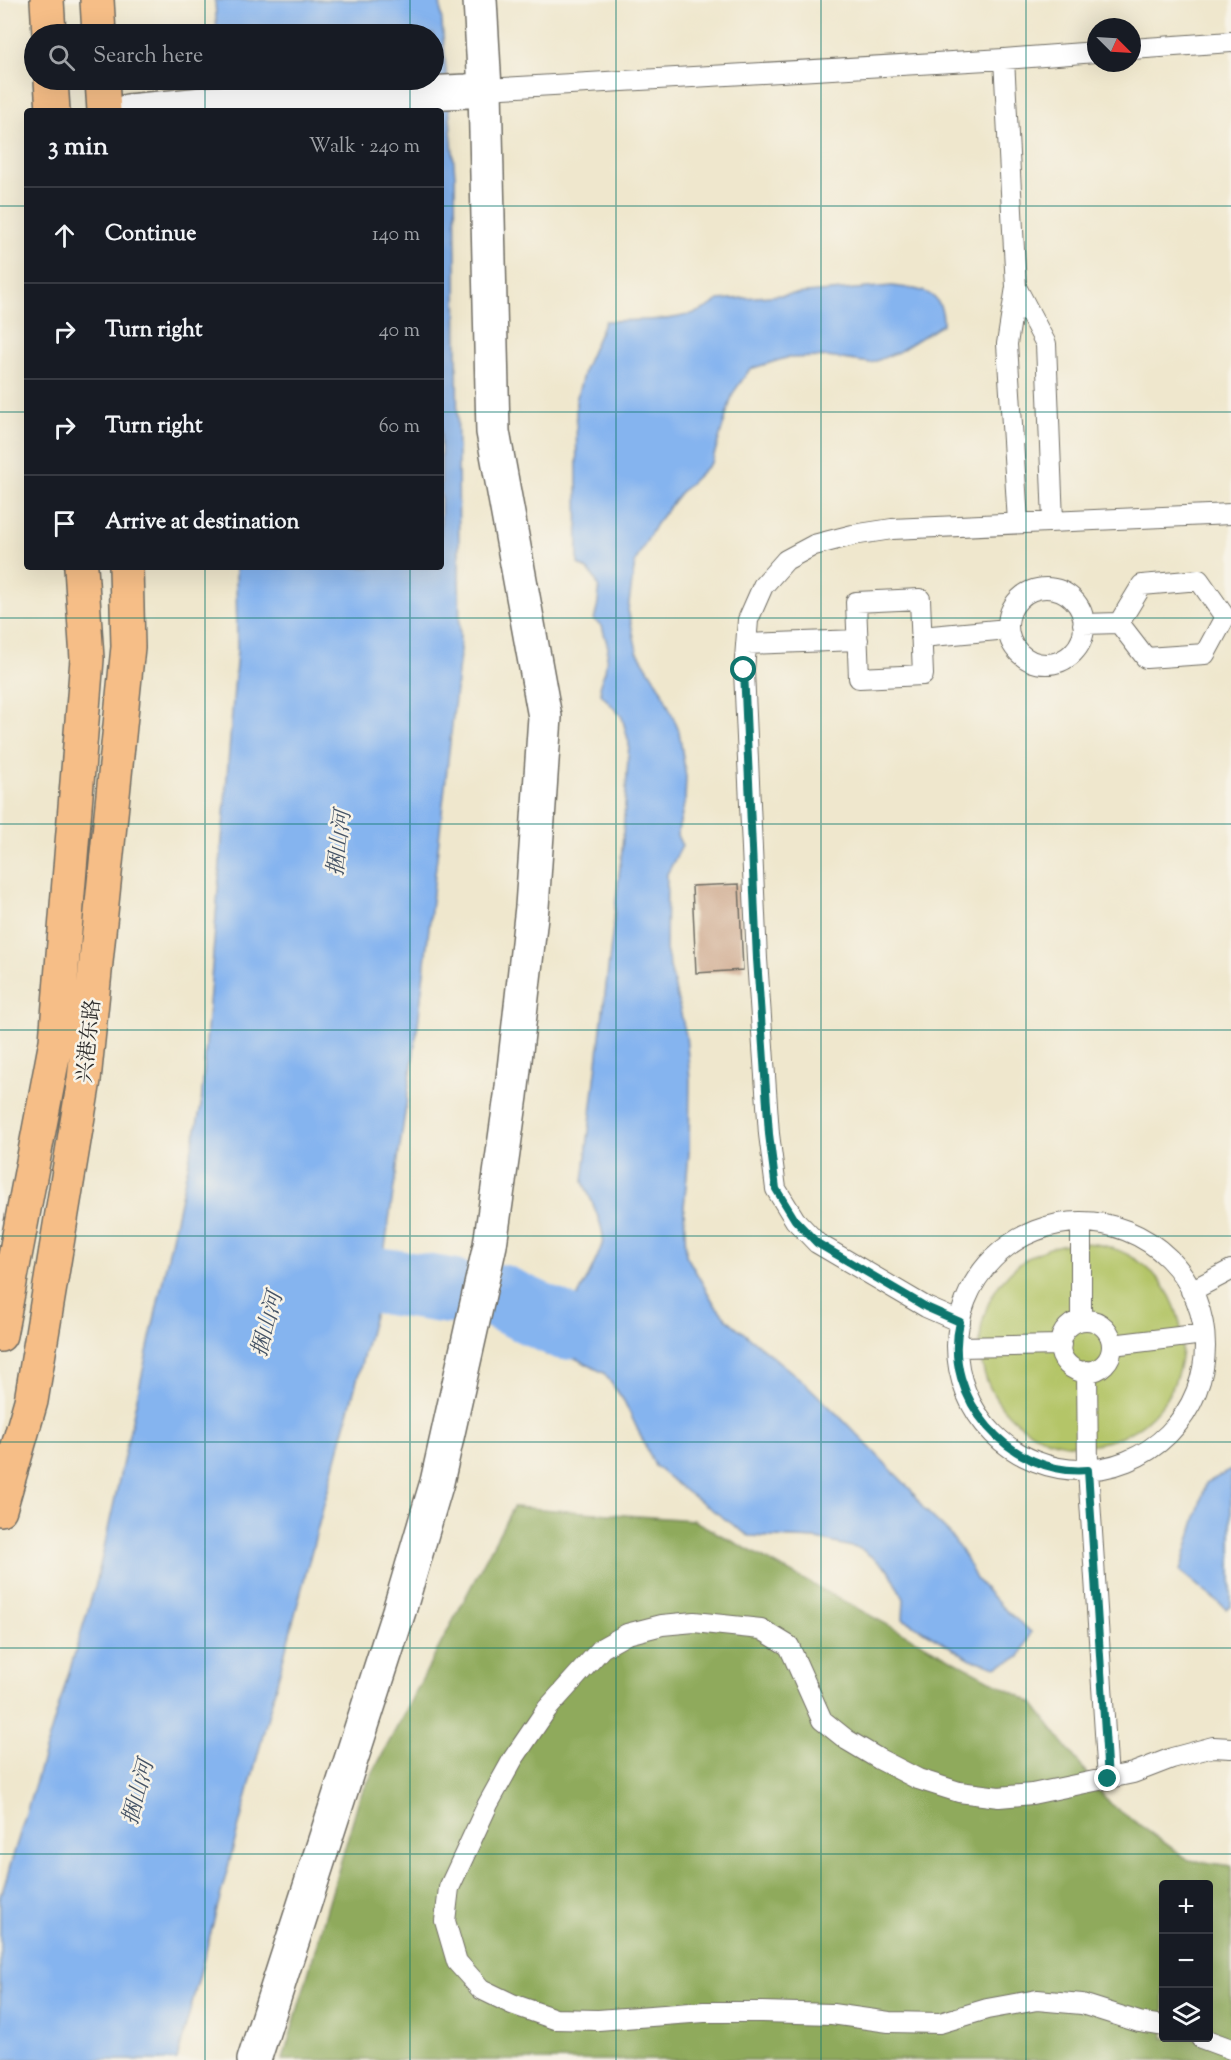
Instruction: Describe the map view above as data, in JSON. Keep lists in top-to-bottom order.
{
  "streets": {
    "main road": ["兴港东路"]
  },
  "water": ["捆山河"],
  "north": "bottom right",
  "page": {
    "search": "Search here",
    "heading": ["3 min", "Walk · 240 m"],
    "list": [
      ["Continue", "140 m"],
      ["Turn right", "40 m"],
      ["Turn right", "60 m"],
      "Arrive at destination"
    ],
    "map_buttons": ["+", "−"]
  }
}
